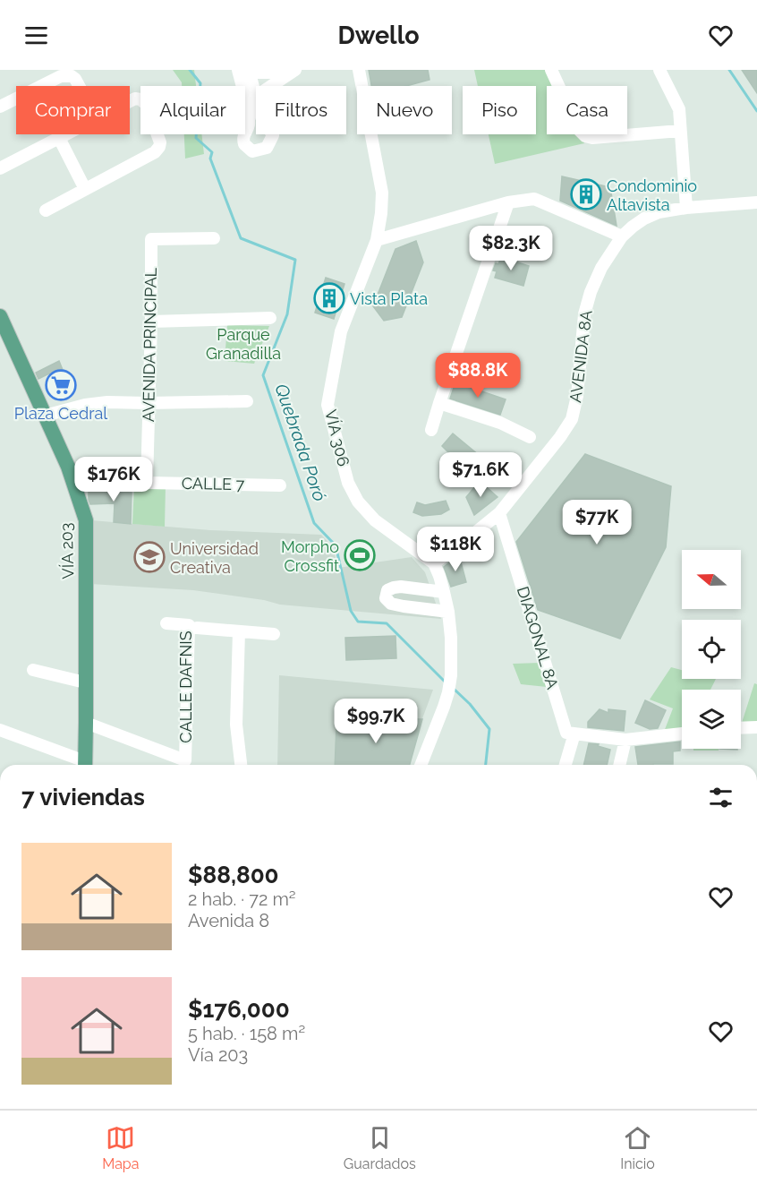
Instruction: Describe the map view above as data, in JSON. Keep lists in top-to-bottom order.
{
  "streets": {
    "main road": ["VÍA 203"],
    "street": [
      "AVENIDA PRINCIPAL",
      "AVENIDA 8A",
      "VÍA 306",
      "CALLE 7",
      "DIAGONAL 8A",
      "CALLE DAFNIS"
    ]
  },
  "crossings": [
    ["AVENIDA PRINCIPAL", "CALLE 7"],
    ["AVENIDA 8A", "VÍA 306"],
    ["AVENIDA 8A", "DIAGONAL 8A"],
    ["VÍA 203", "CALLE DAFNIS"]
  ],
  "water": ["Quebrada Poró"],
  "parks": ["Parque Granadilla"],
  "places": {
    "building": ["Condominio Altavista", "Vista Plata"],
    "supermarket": ["Plaza Cedral"],
    "sports": ["Morpho Crossfit"],
    "school or university": ["Universidad Creativa"]
  },
  "north": "left",
  "page": {
    "header": "Dwello",
    "chip": [
      "Comprar",
      "Alquilar",
      "Filtros",
      "Nuevo",
      "Piso",
      "Casa"
    ],
    "price": [
      "$82.3K",
      "$88.8K",
      "$71.6K",
      "$176K",
      "$77K",
      "$118K",
      "$99.7K"
    ],
    "heading": "7 viviendas",
    "list": [
      {
        "name": "$88,800",
        "note": "2 hab. · 72 m² · Avenida 8"
      },
      {
        "name": "$176,000",
        "note": "5 hab. · 158 m² · Vía 203"
      }
    ],
    "tabs": ["Mapa", "Guardados", "Inicio"]
  }
}
